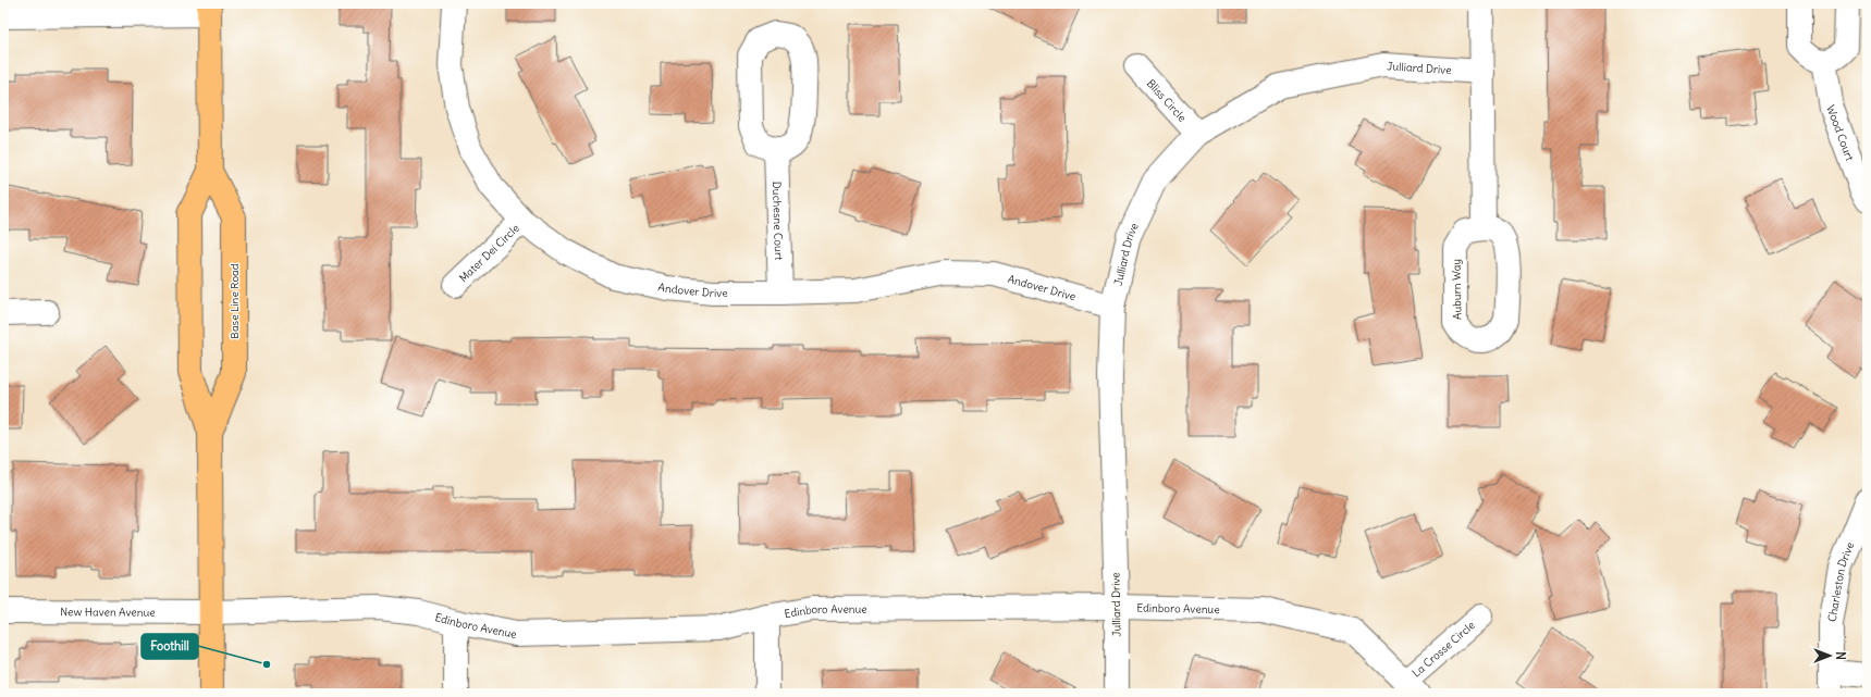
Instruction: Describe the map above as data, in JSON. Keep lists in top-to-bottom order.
{
  "streets": {
    "main road": ["Base Line Road"],
    "street": [
      "Julliard Drive",
      "Bliss Circle",
      "Wood Court",
      "Duchesne Court",
      "Mater Dei Circle",
      "Andover Drive",
      "Charleston Drive",
      "Edinboro Avenue",
      "New Haven Avenue",
      "La Crosse Circle"
    ]
  },
  "crossings": [
    ["Julliard Drive", "Bliss Circle"],
    ["Julliard Drive", "Andover Drive"],
    ["Julliard Drive", "Edinboro Avenue"],
    ["Duchesne Court", "Andover Drive"],
    ["Mater Dei Circle", "Andover Drive"],
    ["Base Line Road", "Edinboro Avenue"],
    ["Base Line Road", "New Haven Avenue"],
    ["Edinboro Avenue", "New Haven Avenue"],
    ["Edinboro Avenue", "La Crosse Circle"]
  ],
  "places": ["Foothill"],
  "north": "right"
}
